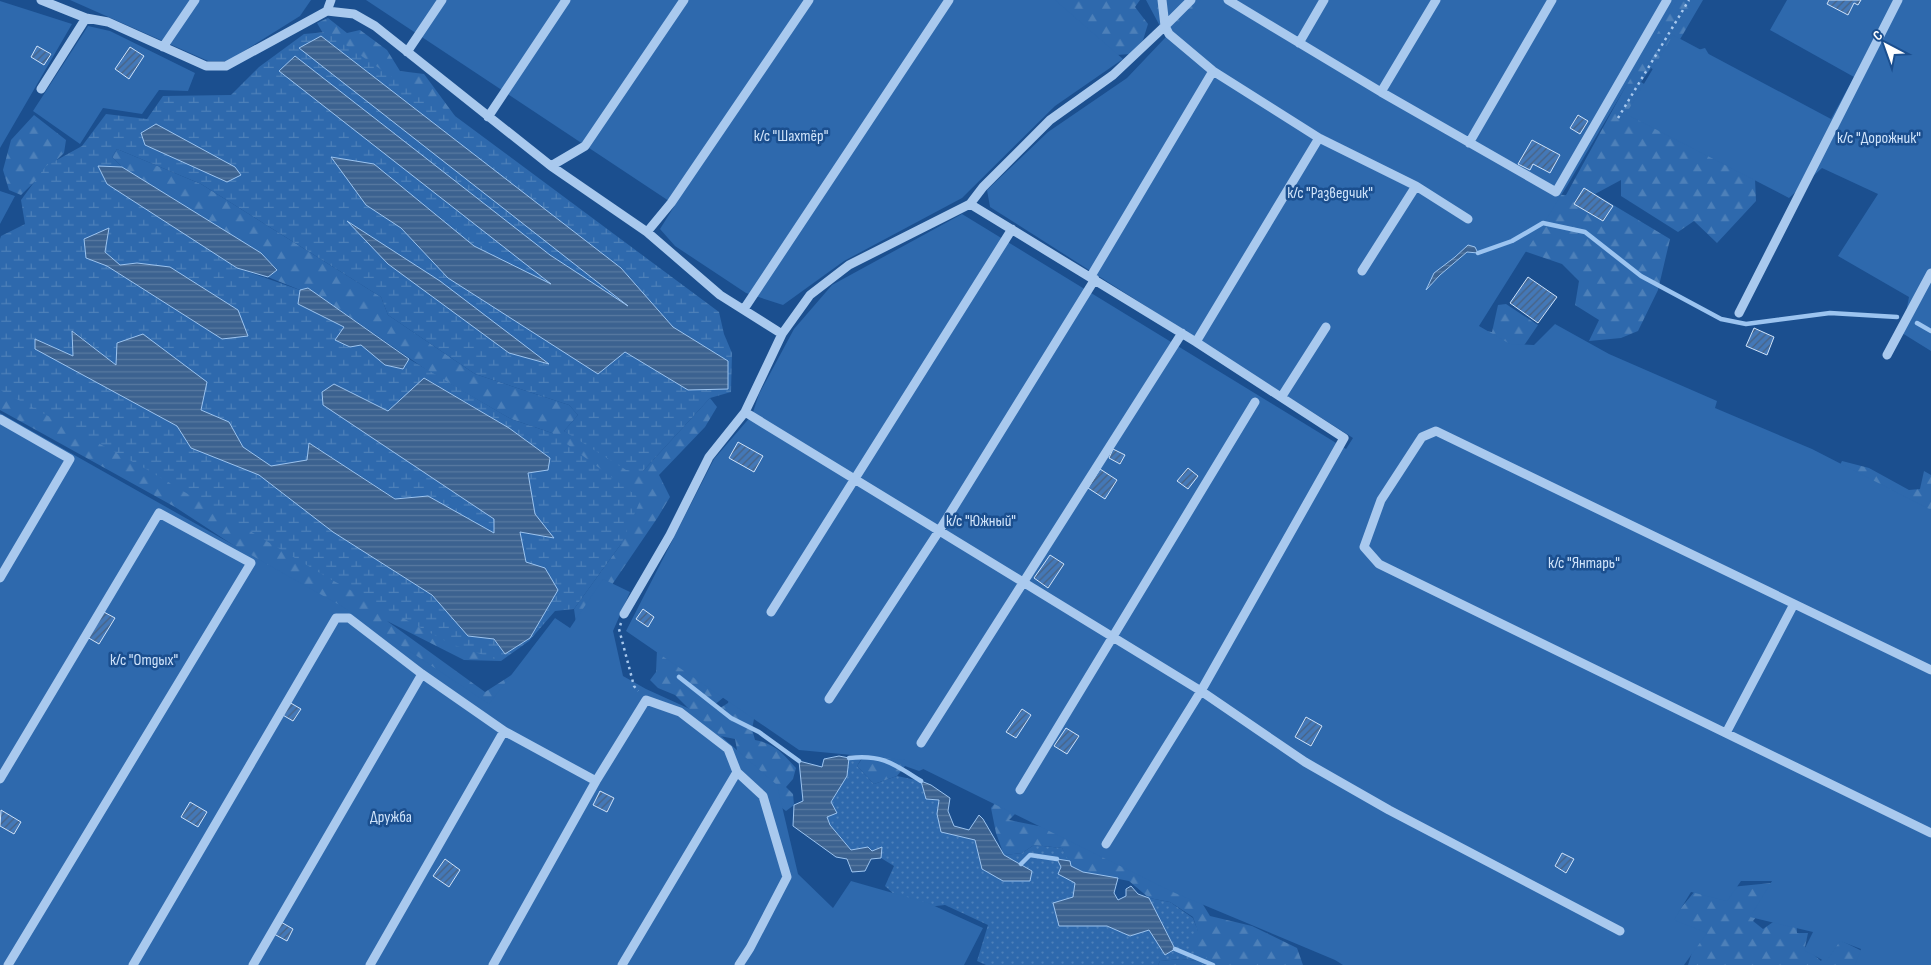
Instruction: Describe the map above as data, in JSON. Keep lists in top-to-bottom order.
{
  "parks": [
    "к/с \"Шахтёр\"",
    "к/с \"Дорожник\"",
    "к/с \"Разведчик\"",
    "к/с \"Южный\"",
    "к/с \"Янтарь\"",
    "к/с \"Отдых\"",
    "Дружба"
  ],
  "north": "top left"
}
